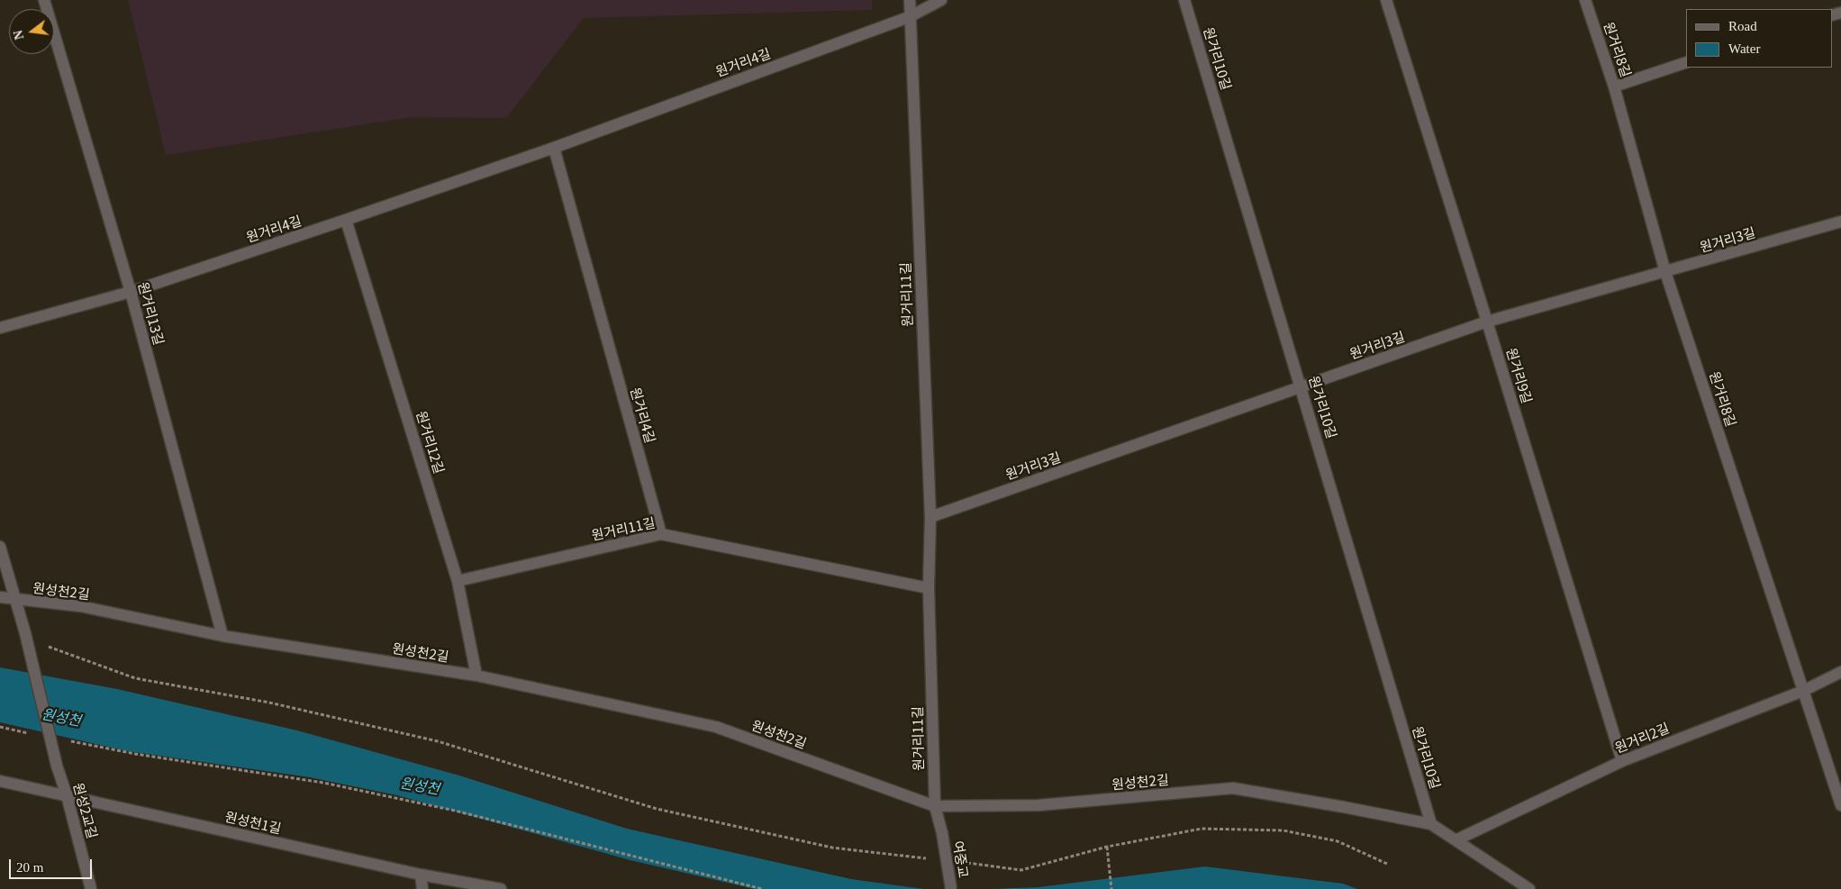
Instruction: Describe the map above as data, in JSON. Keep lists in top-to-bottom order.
{
  "streets": {
    "street": [
      "원거리8길",
      "원거리10길",
      "원거리4길",
      "원거리3길",
      "원거리11길",
      "원거리13길",
      "원거리9길",
      "원거리12길",
      "원성천2길",
      "원거리2길",
      "원성2교길",
      "원성천1길",
      "여중교"
    ]
  },
  "crossings": [
    ["원거리8길", "원거리3길"],
    ["원거리8길", "원거리2길"],
    ["원거리10길", "원거리3길"],
    ["원거리10길", "원성천2길"],
    ["원거리4길", "원거리11길"],
    ["원거리4길", "원거리13길"],
    ["원거리4길", "원거리12길"],
    ["원거리3길", "원거리11길"],
    ["원거리3길", "원거리9길"],
    ["원거리11길", "원거리12길"],
    ["원거리11길", "원성천2길"],
    ["원거리11길", "여중교"],
    ["원거리13길", "원성천2길"],
    ["원거리9길", "원거리2길"],
    ["원거리12길", "원성천2길"],
    ["원성천2길", "원거리2길"],
    ["원성천2길", "원성2교길"],
    ["원성2교길", "원성천1길"]
  ],
  "water": ["원성천"],
  "legend": ["Road", "Water"],
  "scale_bar": "20 m",
  "north": "left"
}
